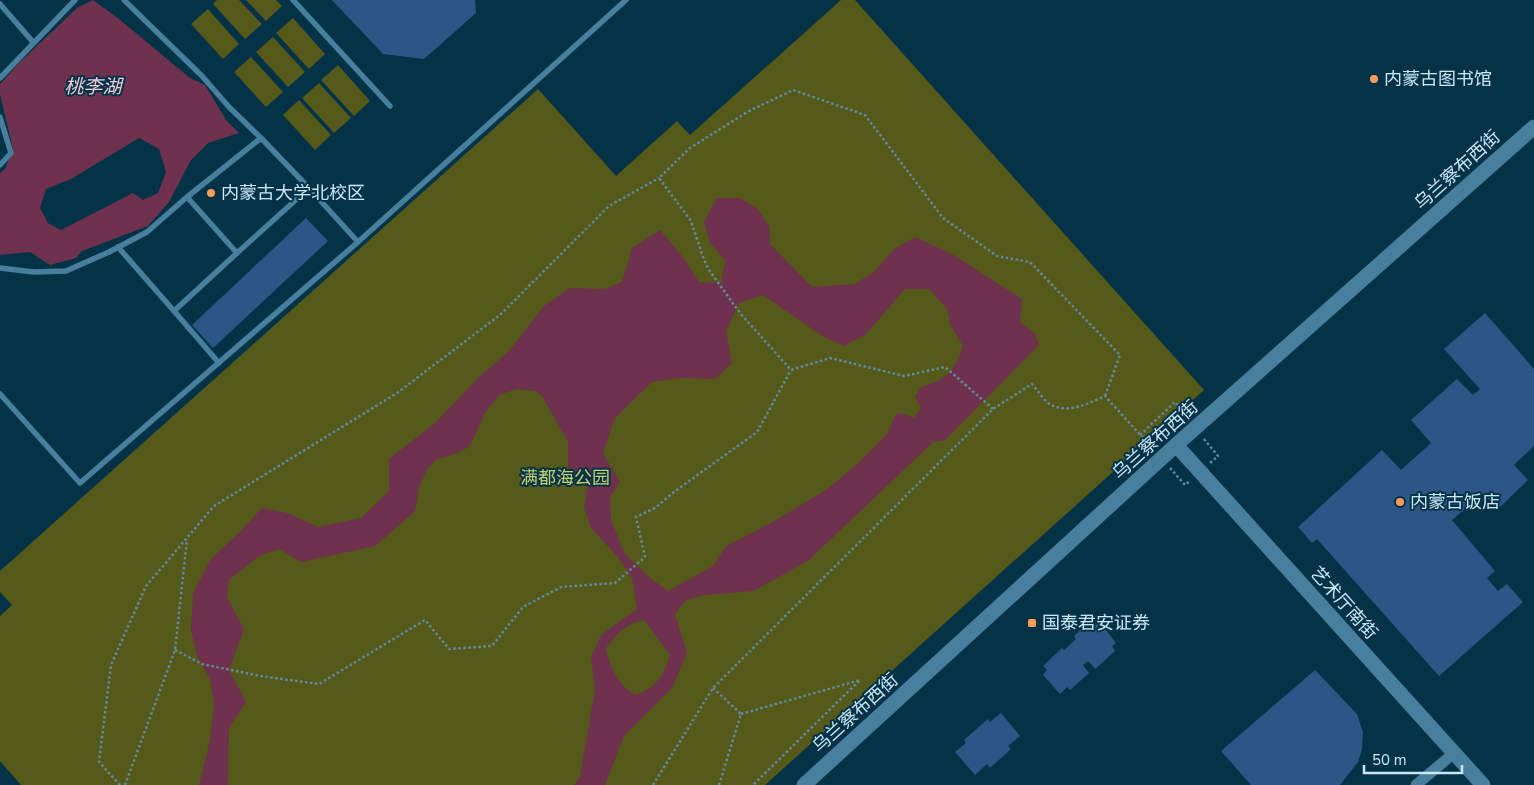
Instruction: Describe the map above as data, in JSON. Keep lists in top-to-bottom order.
{
  "streets": {
    "street": ["乌兰察布西街", "艺术厅南街"]
  },
  "crossings": [
    ["乌兰察布西街", "艺术厅南街"]
  ],
  "water": ["桃李湖"],
  "parks": ["满都海公园"],
  "places": {
    "other": ["内蒙古图书馆", "内蒙古大学北校区", "内蒙古饭店"],
    "transit": ["国泰君安证券"]
  },
  "scale_bar": "50 m"
}
